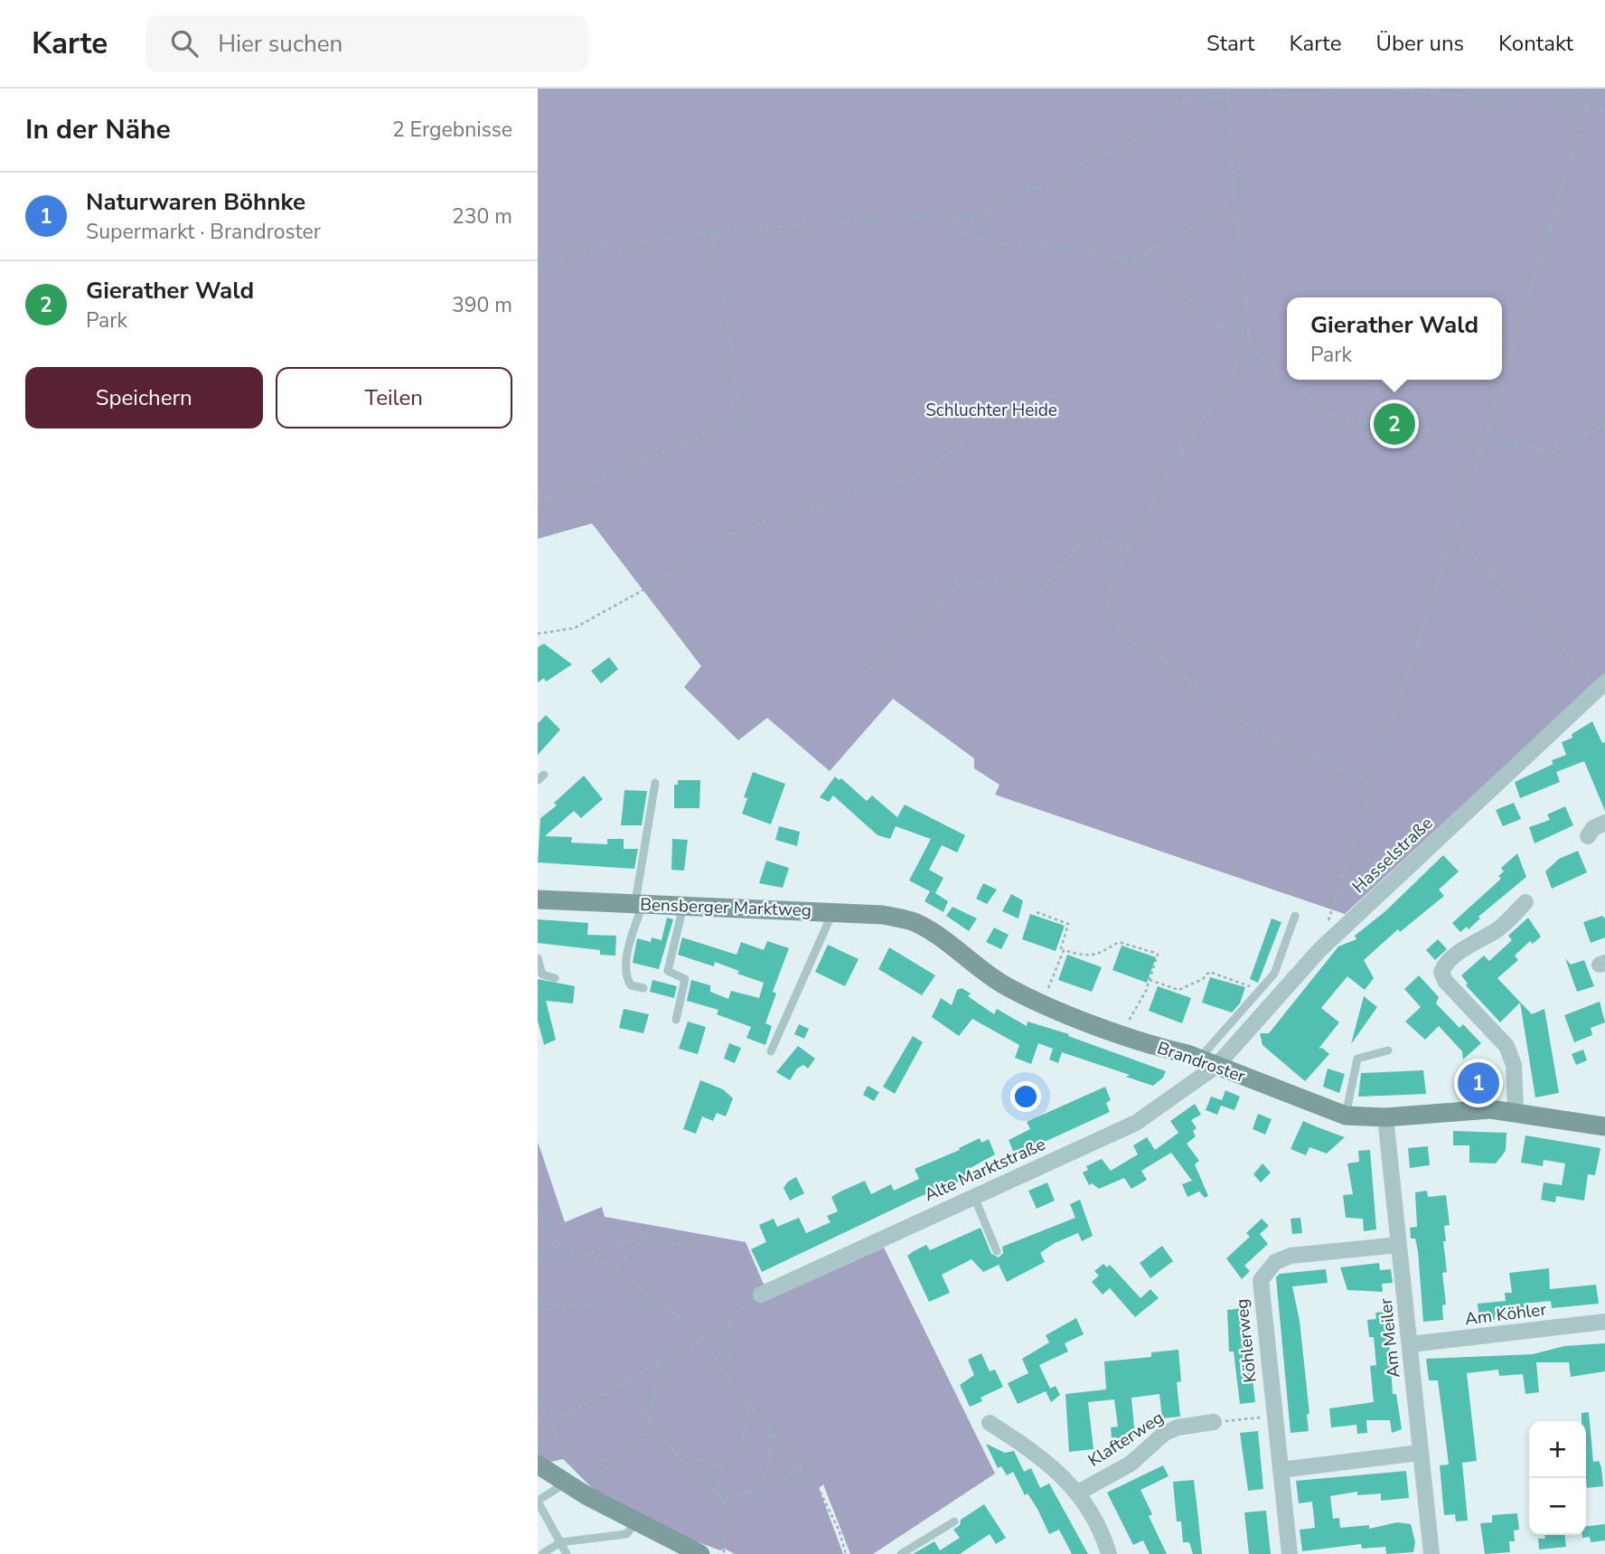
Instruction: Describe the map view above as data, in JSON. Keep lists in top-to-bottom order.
{
  "streets": {
    "street": [
      "Hasselstraße",
      "Bensberger Marktweg",
      "Brandroster",
      "Alte Marktstraße",
      "Am Köhler",
      "Am Meiler",
      "Köhlerweg",
      "Klafterweg"
    ]
  },
  "crossings": [
    ["Hasselstraße", "Brandroster"],
    ["Hasselstraße", "Alte Marktstraße"],
    ["Bensberger Marktweg", "Brandroster"],
    ["Brandroster", "Alte Marktstraße"],
    ["Brandroster", "Am Meiler"],
    ["Am Köhler", "Am Meiler"],
    ["Am Meiler", "Köhlerweg"]
  ],
  "parks": ["Schluchter Heide"],
  "page": {
    "header": "Karte",
    "search": "Hier suchen",
    "nav": [
      "Start",
      "Karte",
      "Über uns",
      "Kontakt"
    ],
    "heading": ["In der Nähe", "2 Ergebnisse"],
    "list": [
      {
        "mark": "1",
        "name": "Naturwaren Böhnke",
        "note": "Supermarkt · Brandroster",
        "value": "230 m"
      },
      {
        "mark": "2",
        "name": "Gierather Wald",
        "note": "Park",
        "value": "390 m"
      }
    ],
    "popup": ["Gierather Wald", "Park"],
    "buttons": ["Speichern", "Teilen"],
    "pins": ["2", "1"],
    "map_buttons": ["+", "−"]
  }
}
